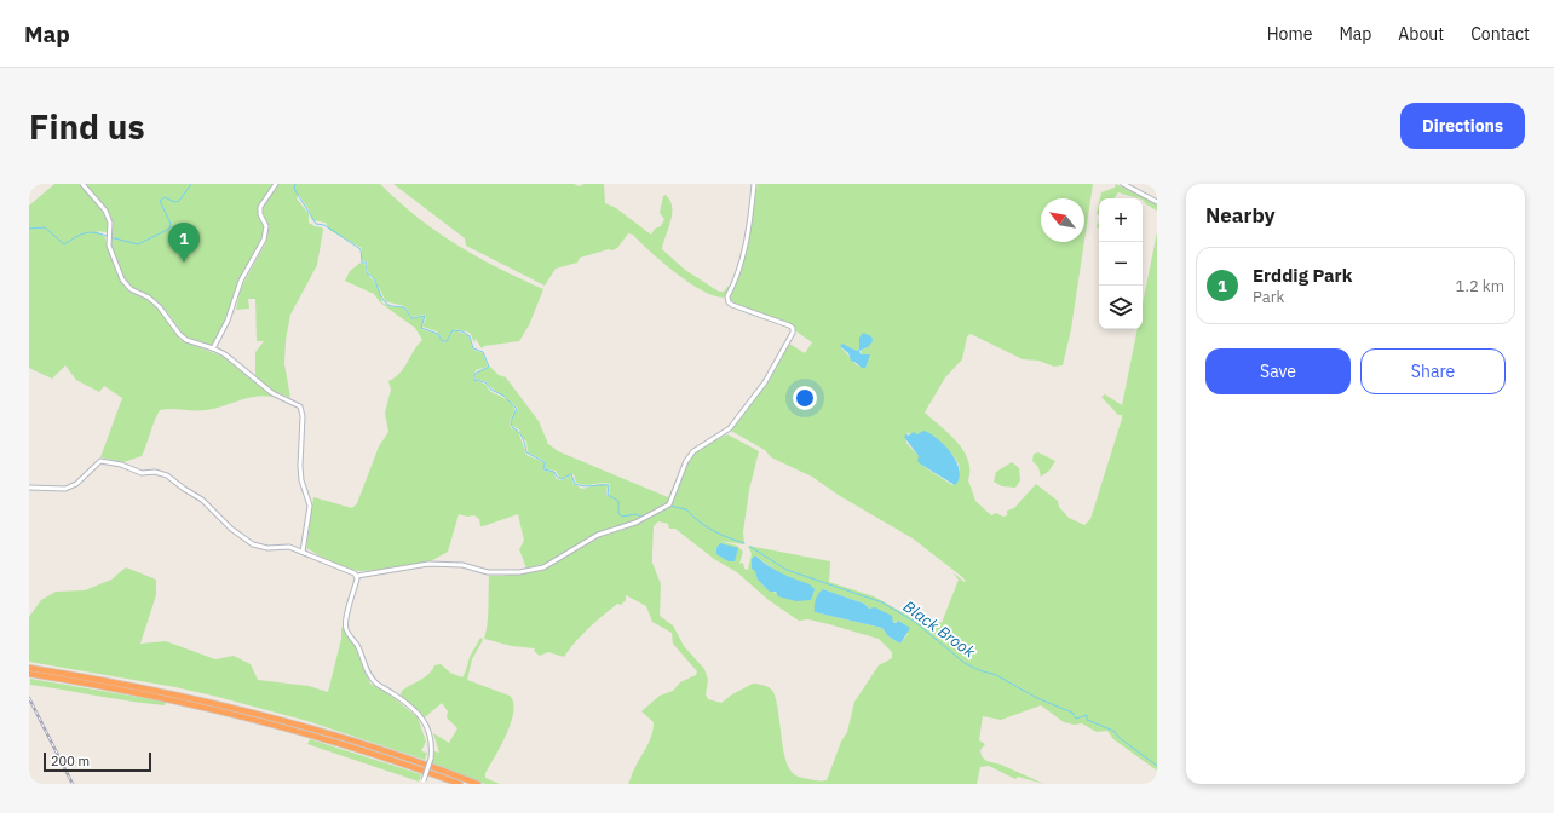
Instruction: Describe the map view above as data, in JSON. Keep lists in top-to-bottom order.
{
  "water": ["Black Brook"],
  "scale_bar": "200 m",
  "north": "top left",
  "page": {
    "header": "Map",
    "nav": [
      "Home",
      "Map",
      "About",
      "Contact"
    ],
    "buttons": [
      "Directions",
      ["Save", "Share"]
    ],
    "title": "Find us",
    "heading": "Nearby",
    "map_buttons": ["+", "−"],
    "pins": "1",
    "list": [
      {
        "mark": "1",
        "name": "Erddig Park",
        "note": "Park",
        "value": "1.2 km"
      }
    ],
    "scale": "200 m"
  }
}
